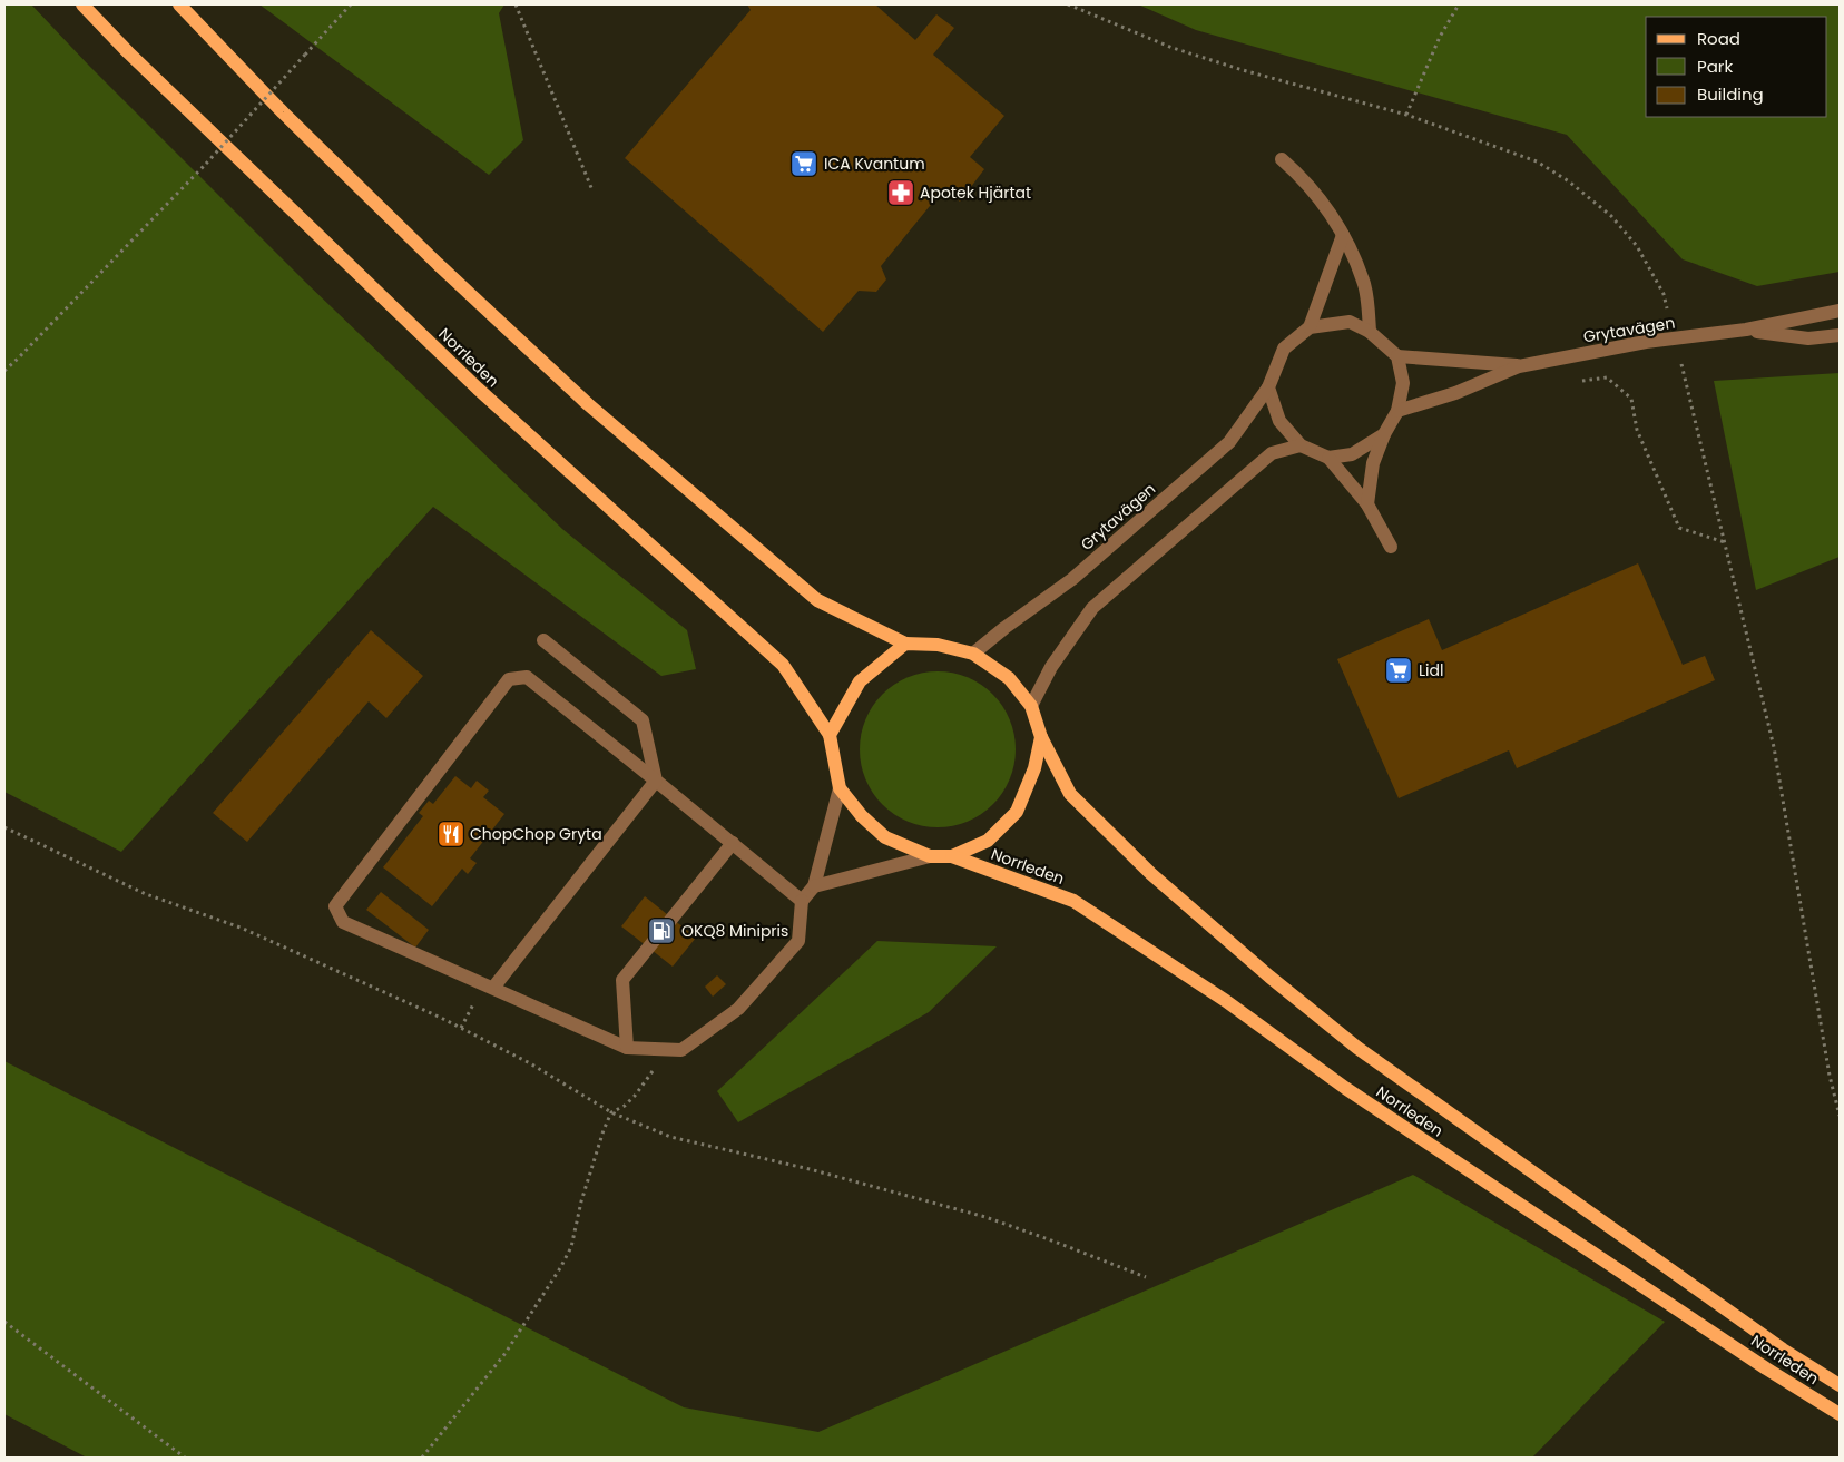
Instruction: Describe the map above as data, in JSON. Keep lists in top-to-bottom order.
{
  "streets": {
    "main road": ["Norrleden"],
    "street": ["Grytavägen"]
  },
  "places": {
    "supermarket": ["ICA Kvantum", "Lidl"],
    "pharmacy": ["Apotek Hjärtat"],
    "restaurant": ["ChopChop Gryta"],
    "fuel station": ["OKQ8 Minipris"]
  },
  "legend": ["Road", "Park", "Building"]
}
